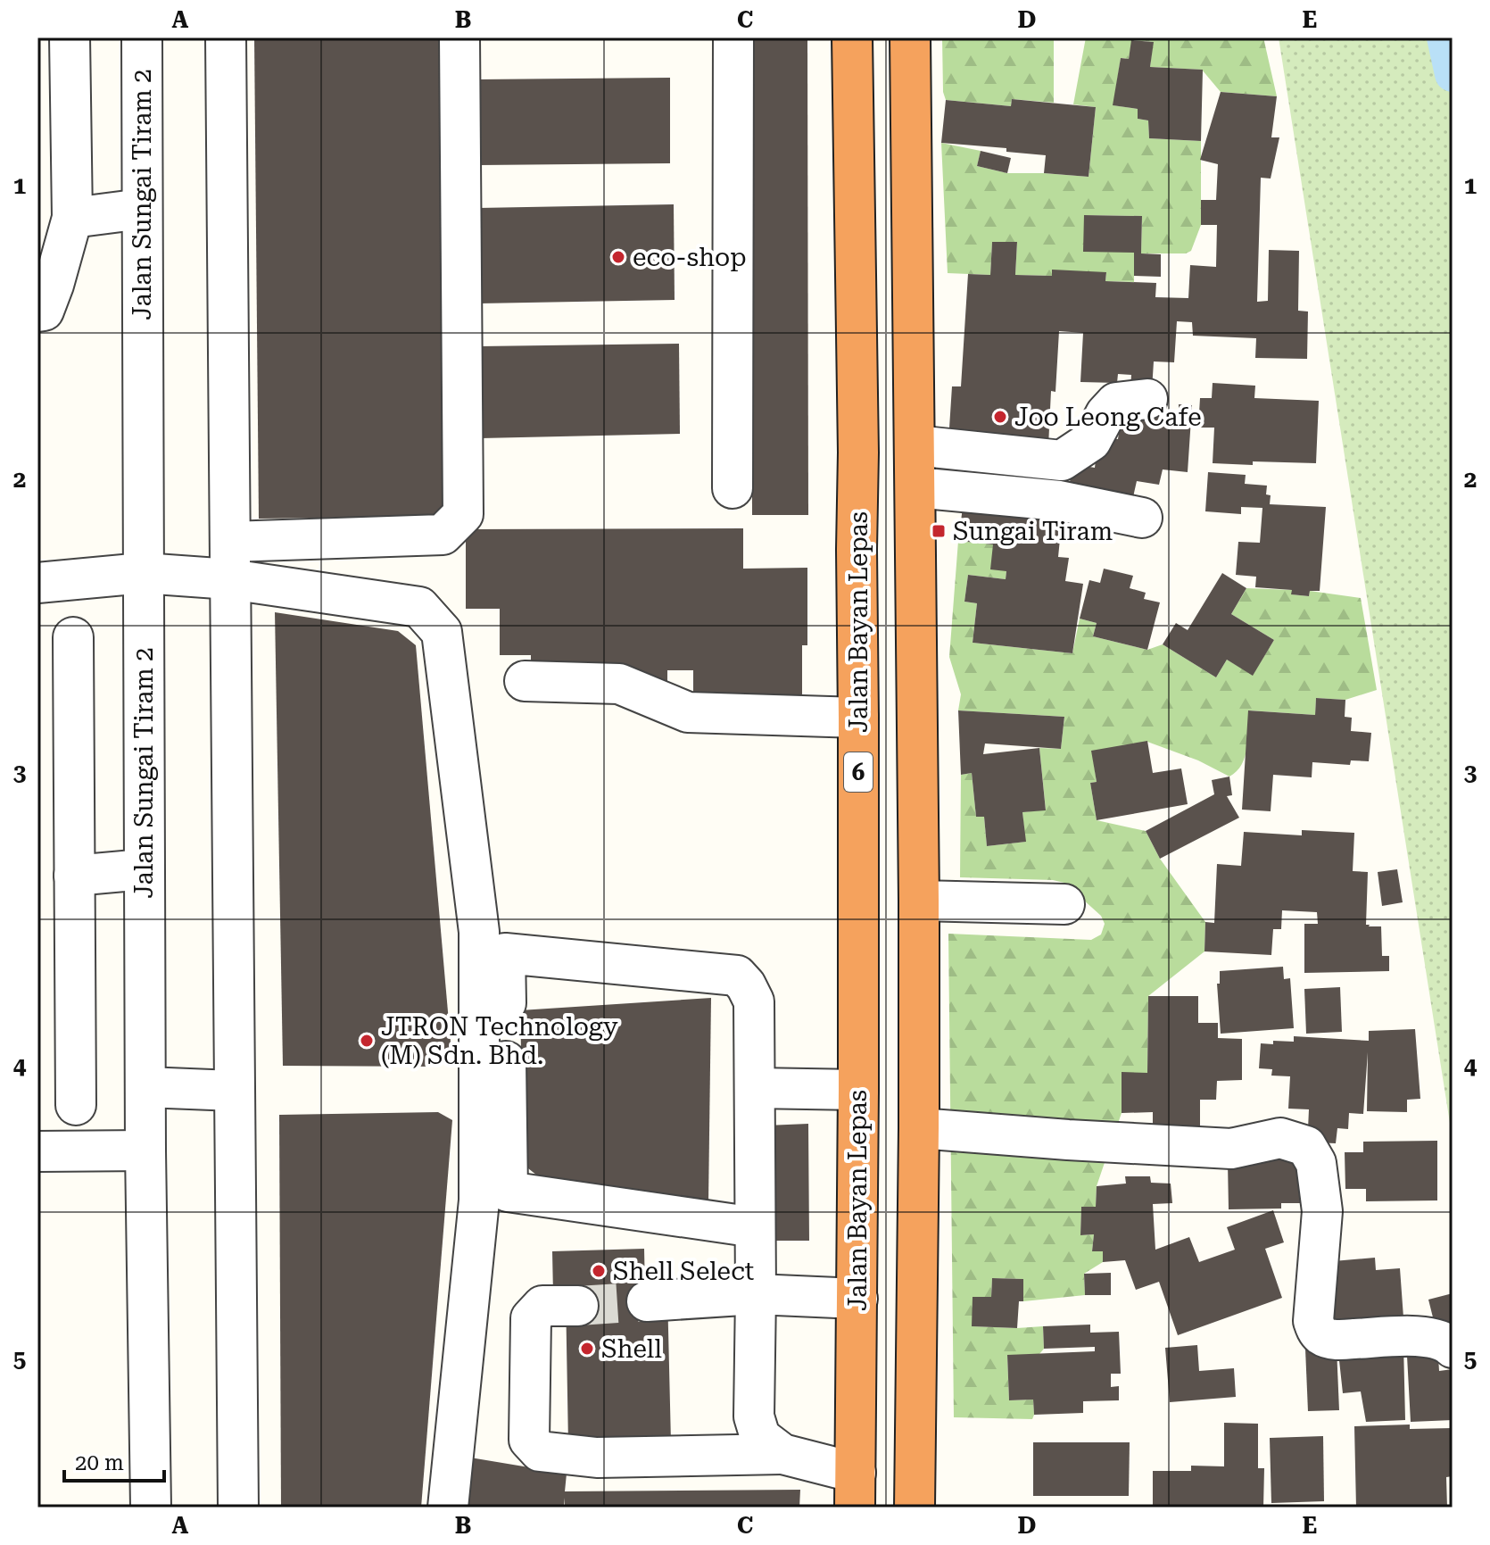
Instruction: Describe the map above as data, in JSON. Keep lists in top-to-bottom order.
{
  "streets": {
    "highway": ["Jalan Bayan Lepas", "6"],
    "street": ["Jalan Sungai Tiram 2"]
  },
  "places": {
    "other": [
      "eco-shop",
      "Joo Leong Cafe",
      "JTRON Technology (M) Sdn. Bhd.",
      "Shell Select",
      "Shell"
    ],
    "transit": ["Sungai Tiram"]
  },
  "scale_bar": "20 m",
  "grid": {
    "columns": [
      "A",
      "B",
      "C",
      "D",
      "E"
    ],
    "rows": [
      "1",
      "2",
      "3",
      "4",
      "5"
    ]
  }
}
